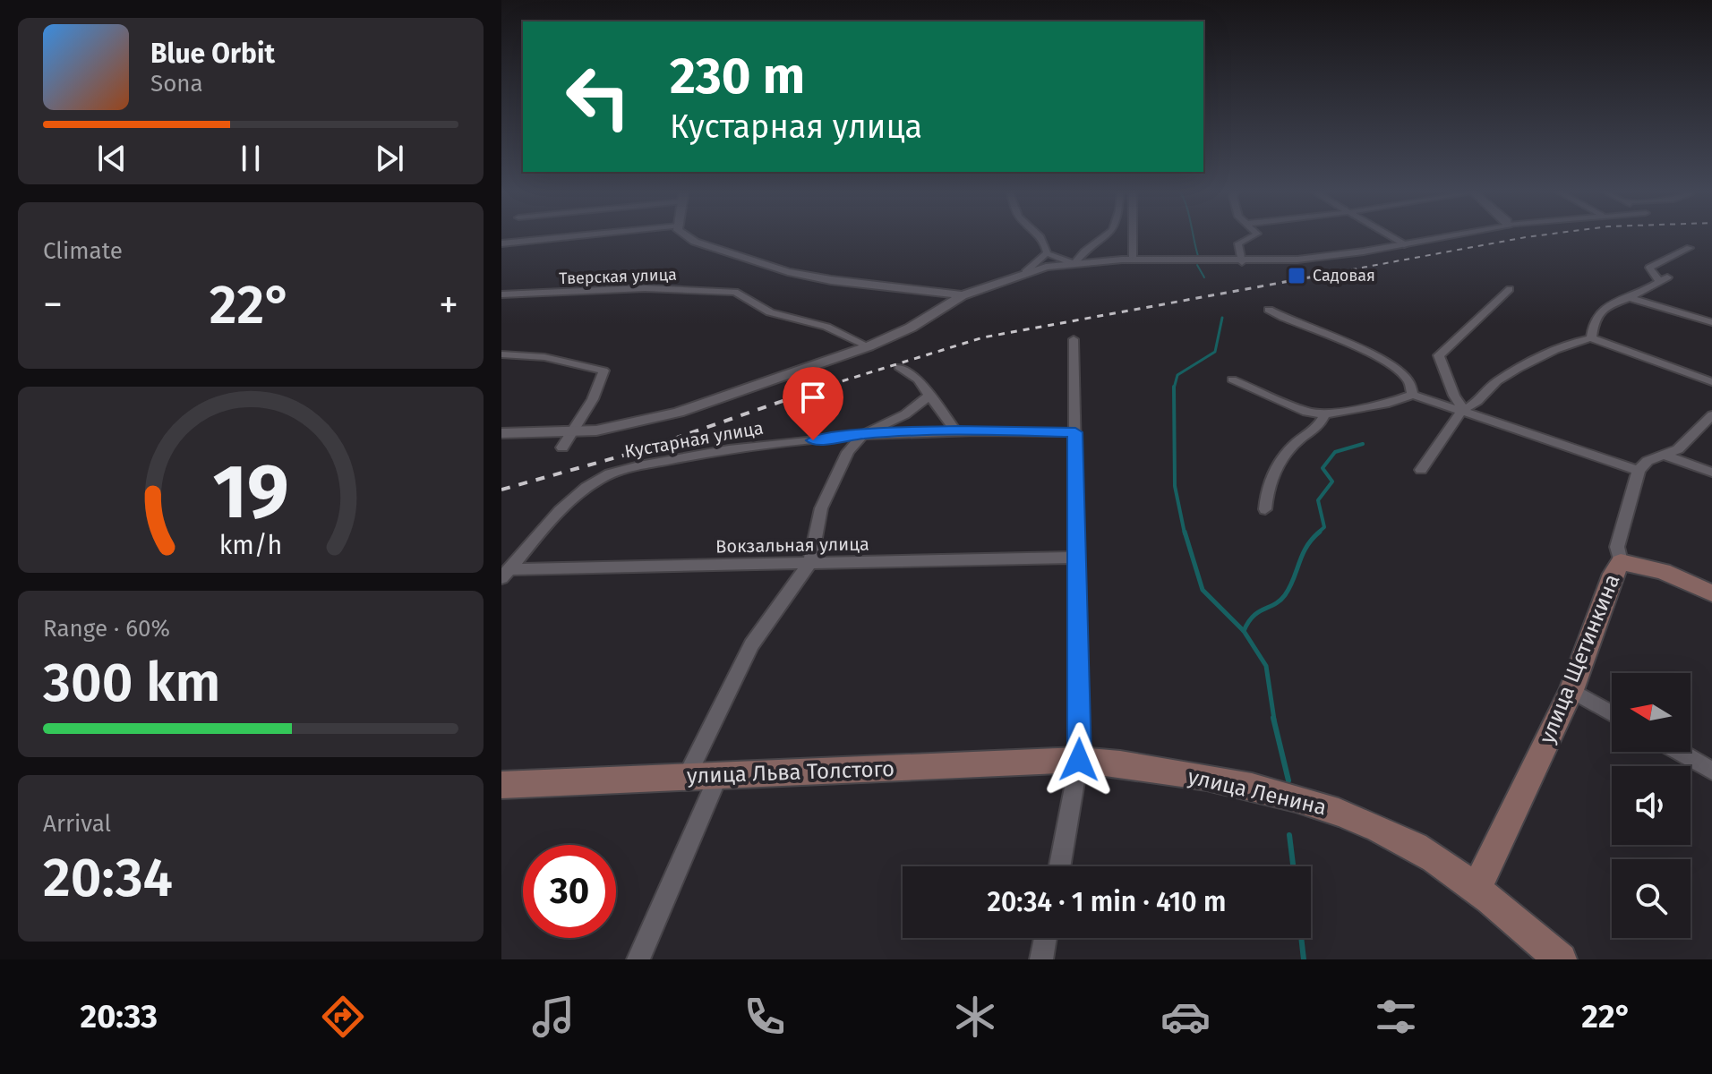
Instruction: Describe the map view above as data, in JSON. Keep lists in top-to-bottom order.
{
  "streets": {
    "main road": ["улица Щетинкина", "улица Льва Толстого", "улица Ленина"],
    "street": ["Тверская улица", "Кустарная улица", "Вокзальная улица"]
  },
  "crossings": [
    ["Кустарная улица", "Вокзальная улица"],
    ["улица Щетинкина", "улица Ленина"],
    ["улица Льва Толстого", "улица Ленина"]
  ],
  "places": {
    "transit": ["Садовая"]
  },
  "north": "left",
  "page": {
    "turn": ["230 m", "Кустарная улица"],
    "song": ["Blue Orbit", "Sona"],
    "tile": [
      "Climate",
      ["Range · 60%", "300 km"],
      ["Arrival", "20:34"]
    ],
    "heat": ["−", "22°", "+"],
    "limit": "30",
    "trip": "20:34 · 1 min · 410 m",
    "tabs": ["20:33", "22°"],
    "gauge": ["19", "km/h"]
  }
}
